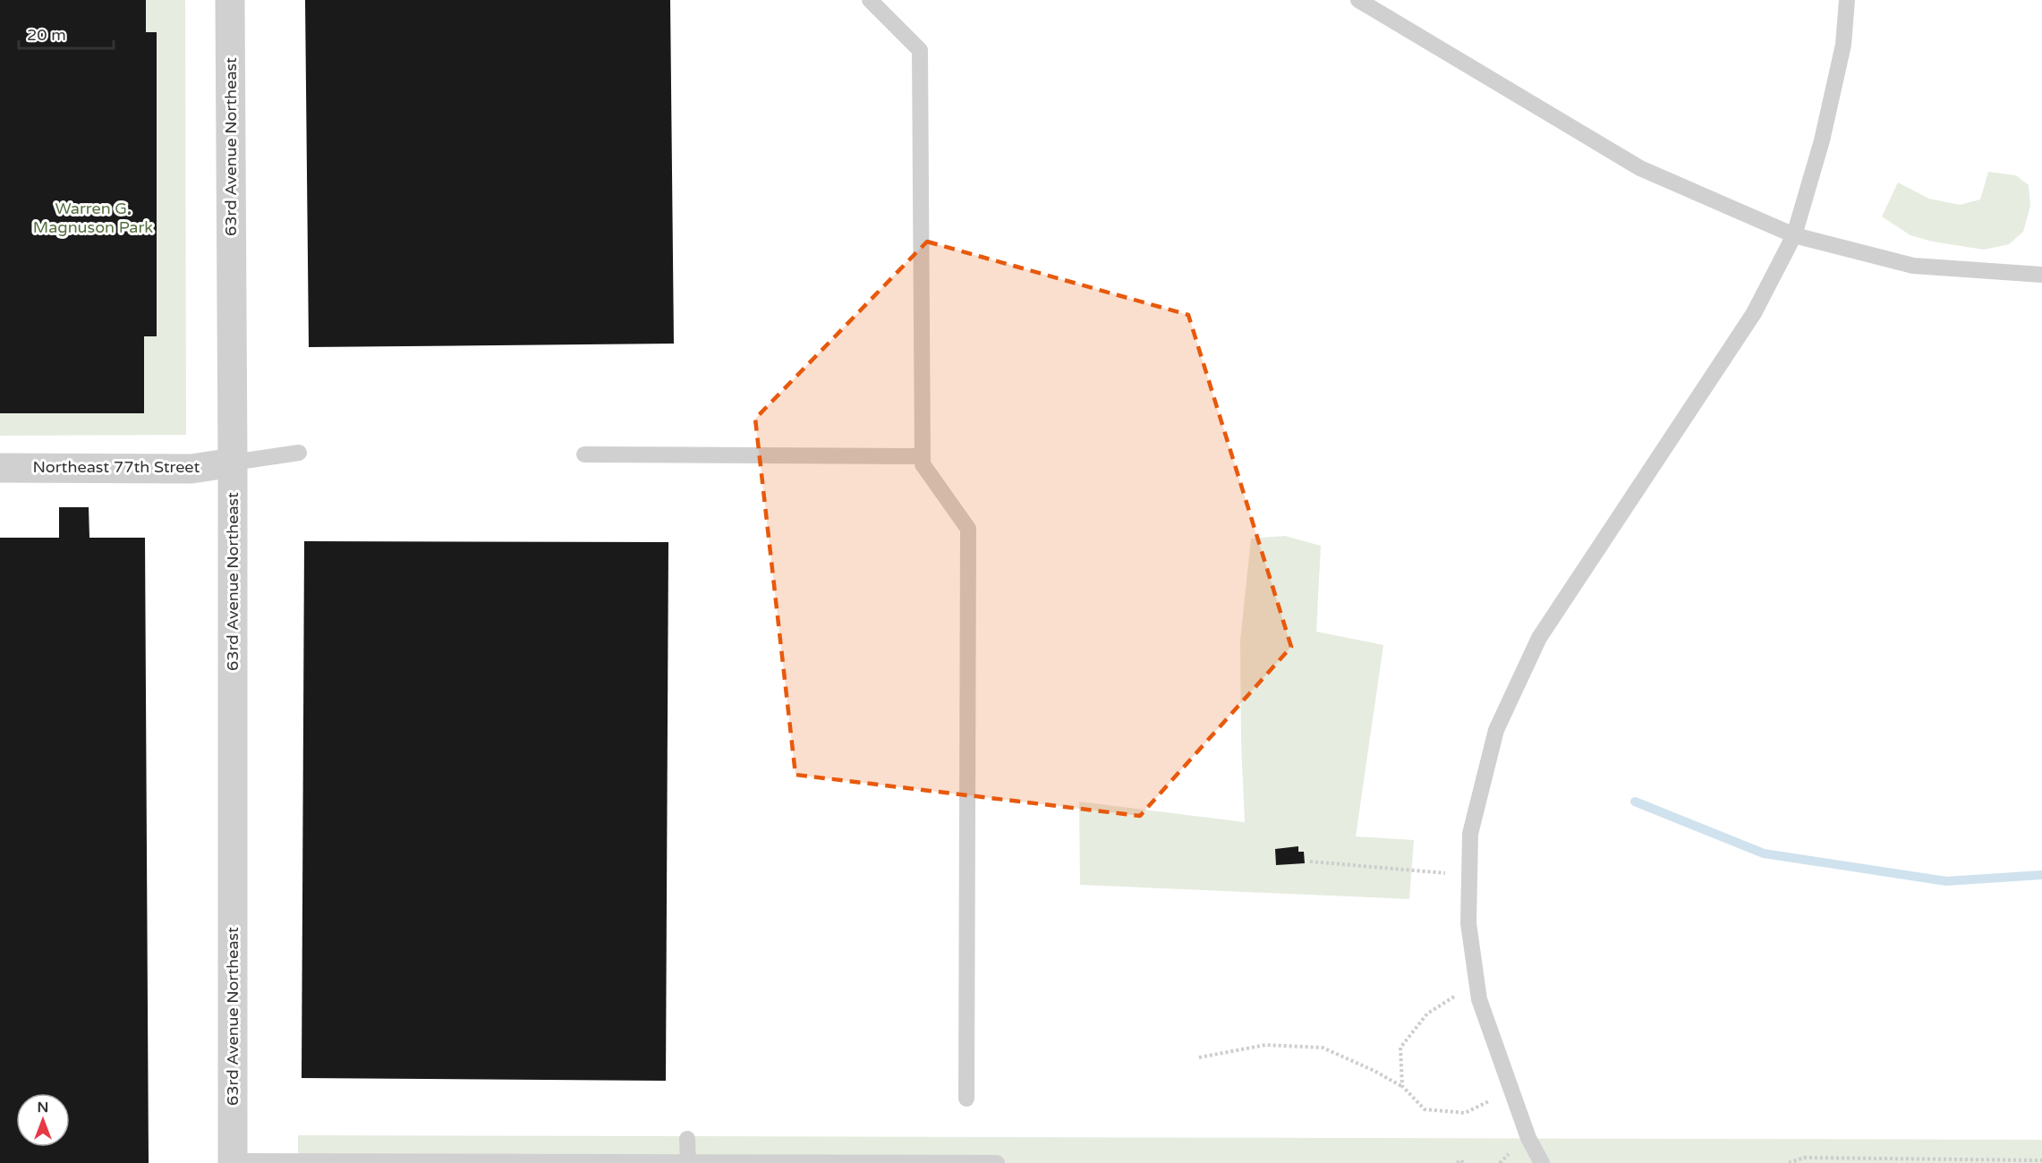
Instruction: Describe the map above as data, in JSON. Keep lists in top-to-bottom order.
{
  "streets": {
    "street": ["63rd Avenue Northeast", "Northeast 77th Street"]
  },
  "crossings": [
    ["63rd Avenue Northeast", "Northeast 77th Street"]
  ],
  "parks": ["Warren G. Magnuson Park"],
  "scale_bar": "20 m",
  "north": "top"
}
